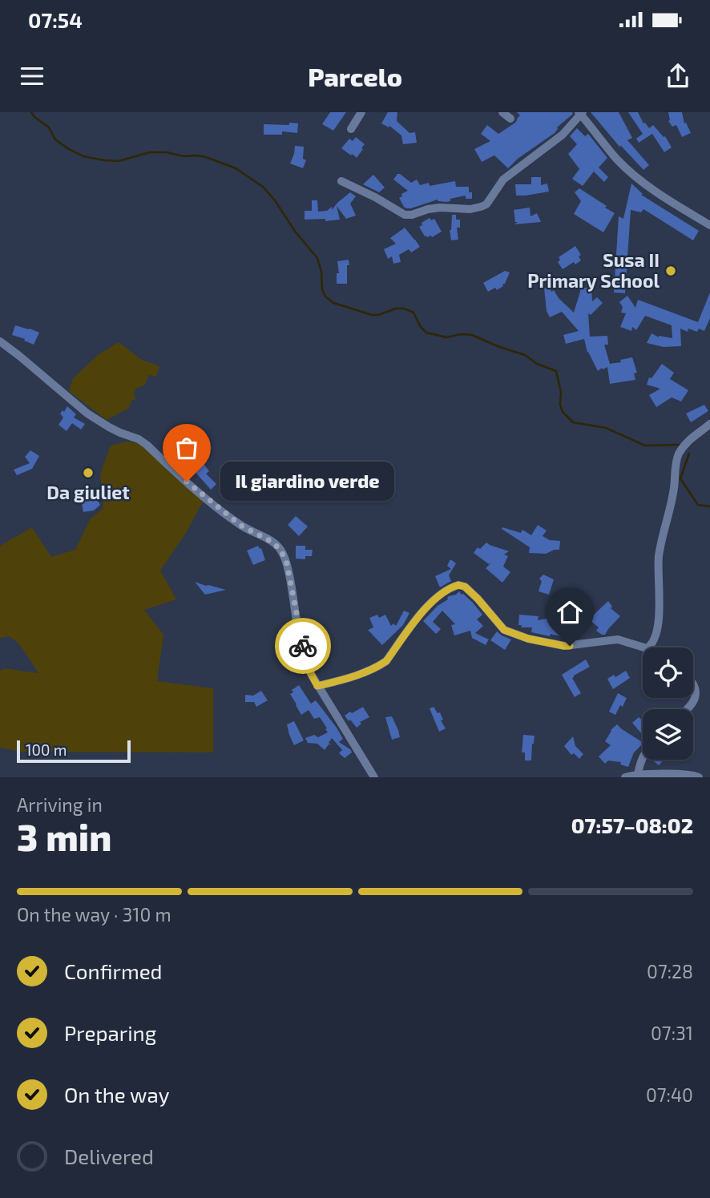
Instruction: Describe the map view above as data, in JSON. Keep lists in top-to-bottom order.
{
  "places": ["Susa II Primary School", "Da giuliet", "Il giardino verde"],
  "scale_bar": "100 m",
  "page": {
    "status": "07:54",
    "header": "Parcelo",
    "bubble": "Il giardino verde",
    "scale": "100 m",
    "heading": ["3 min", "Arriving in", "07:57–08:02"],
    "bar": "On the way · 310 m",
    "list": [
      ["Confirmed", "07:28"],
      ["Preparing", "07:31"],
      ["On the way", "07:40"],
      "Delivered"
    ]
  }
}
